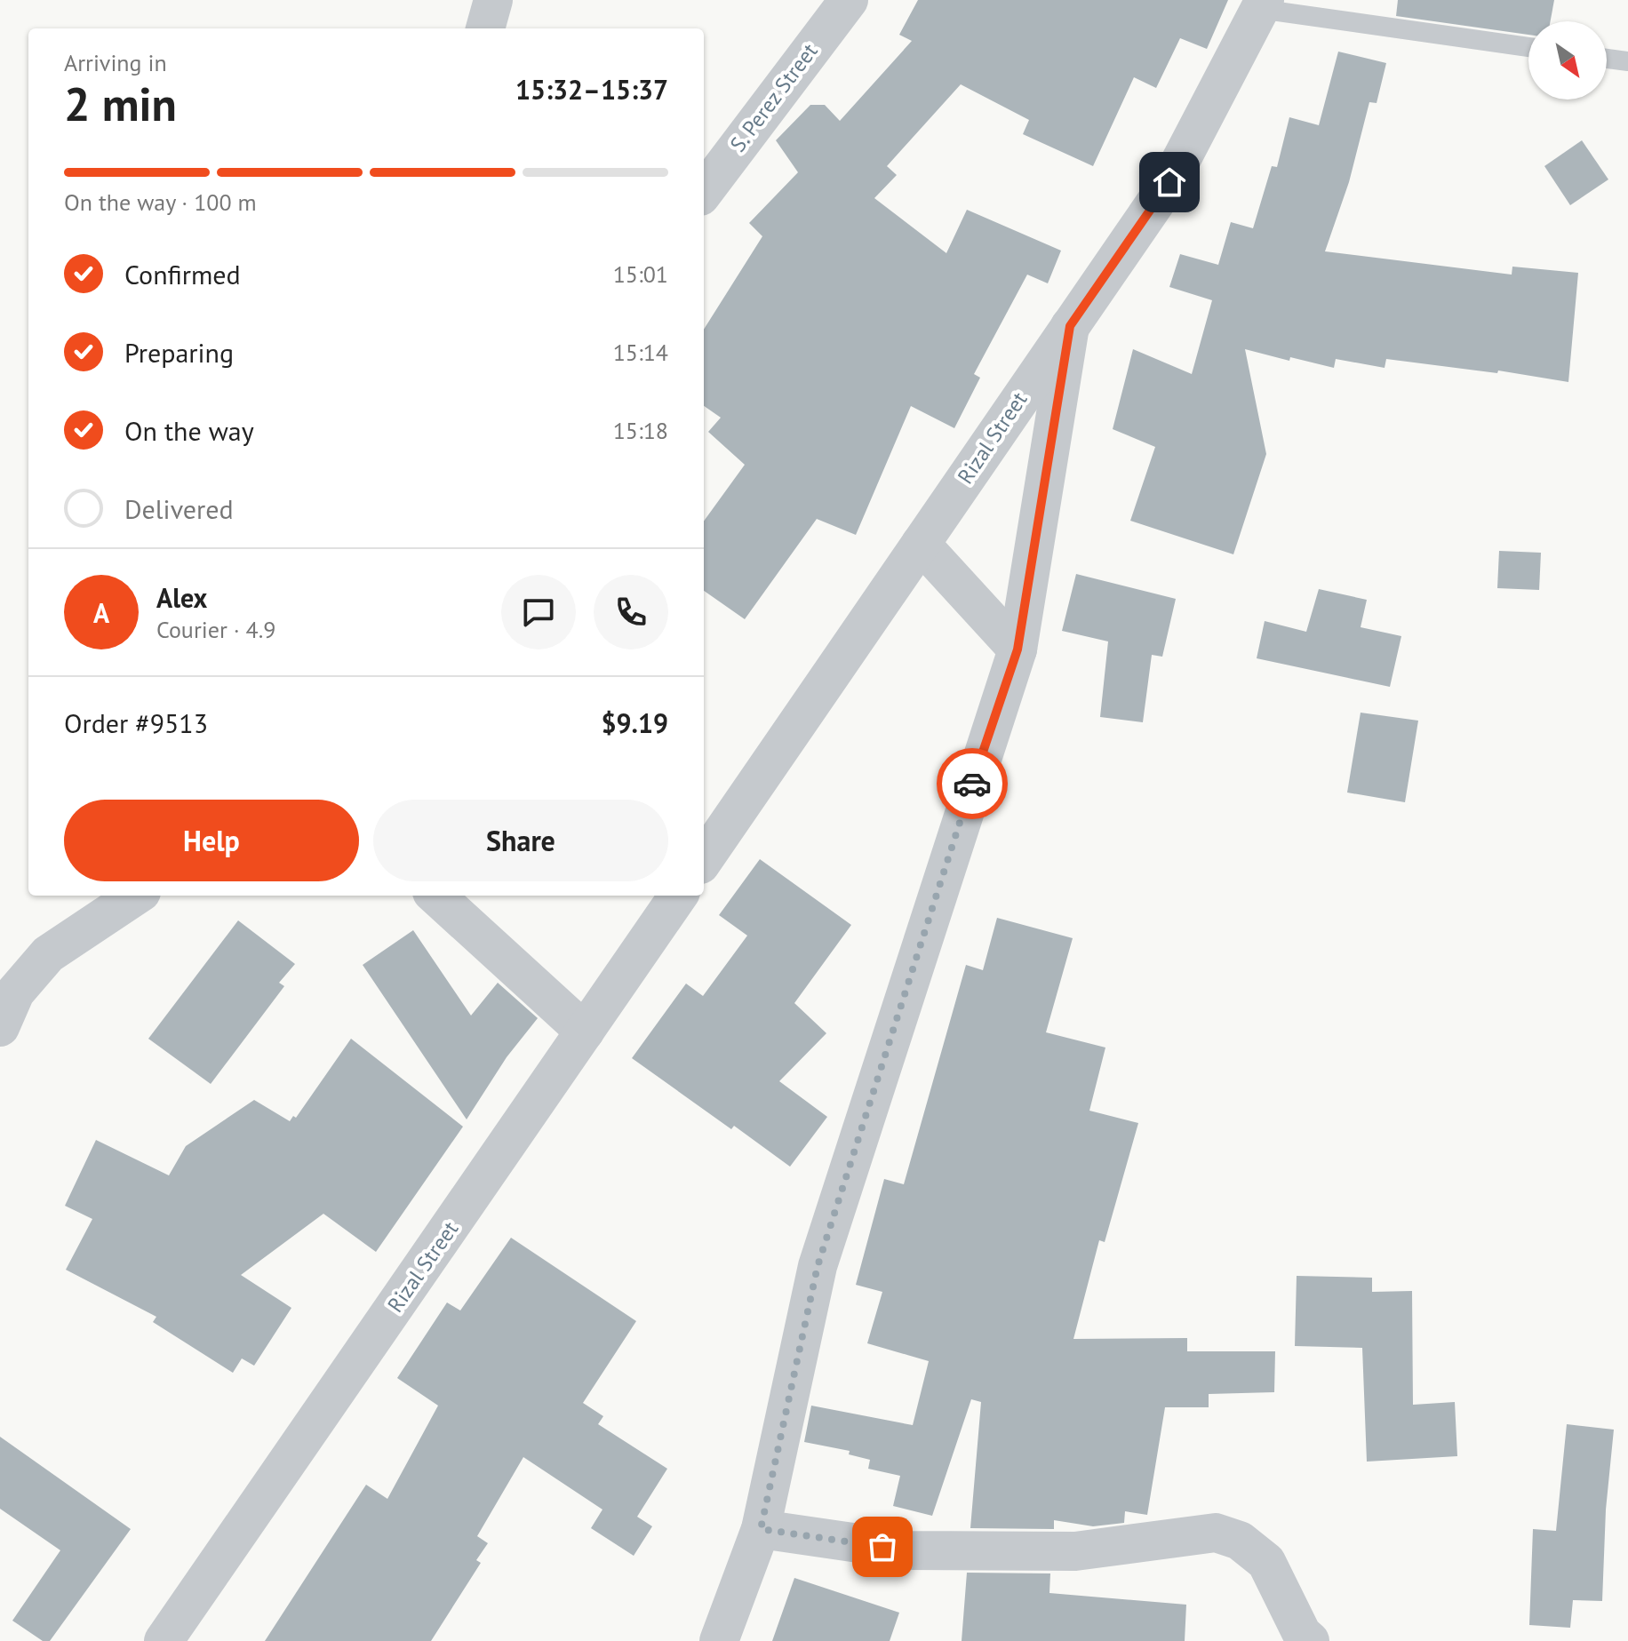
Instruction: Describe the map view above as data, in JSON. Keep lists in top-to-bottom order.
{
  "streets": {
    "street": ["S. Perez Street", "Rizal Street"]
  },
  "north": "bottom right",
  "page": {
    "heading": ["2 min", "Arriving in", "15:32–15:37"],
    "panel": [
      "Alex",
      "Courier · 4.9",
      "Order #9513",
      "$9.19"
    ],
    "bar": "On the way · 100 m",
    "list": [
      ["Confirmed", "15:01"],
      ["Preparing", "15:14"],
      ["On the way", "15:18"],
      "Delivered"
    ],
    "round": "A",
    "buttons": ["Help", "Share"]
  }
}
